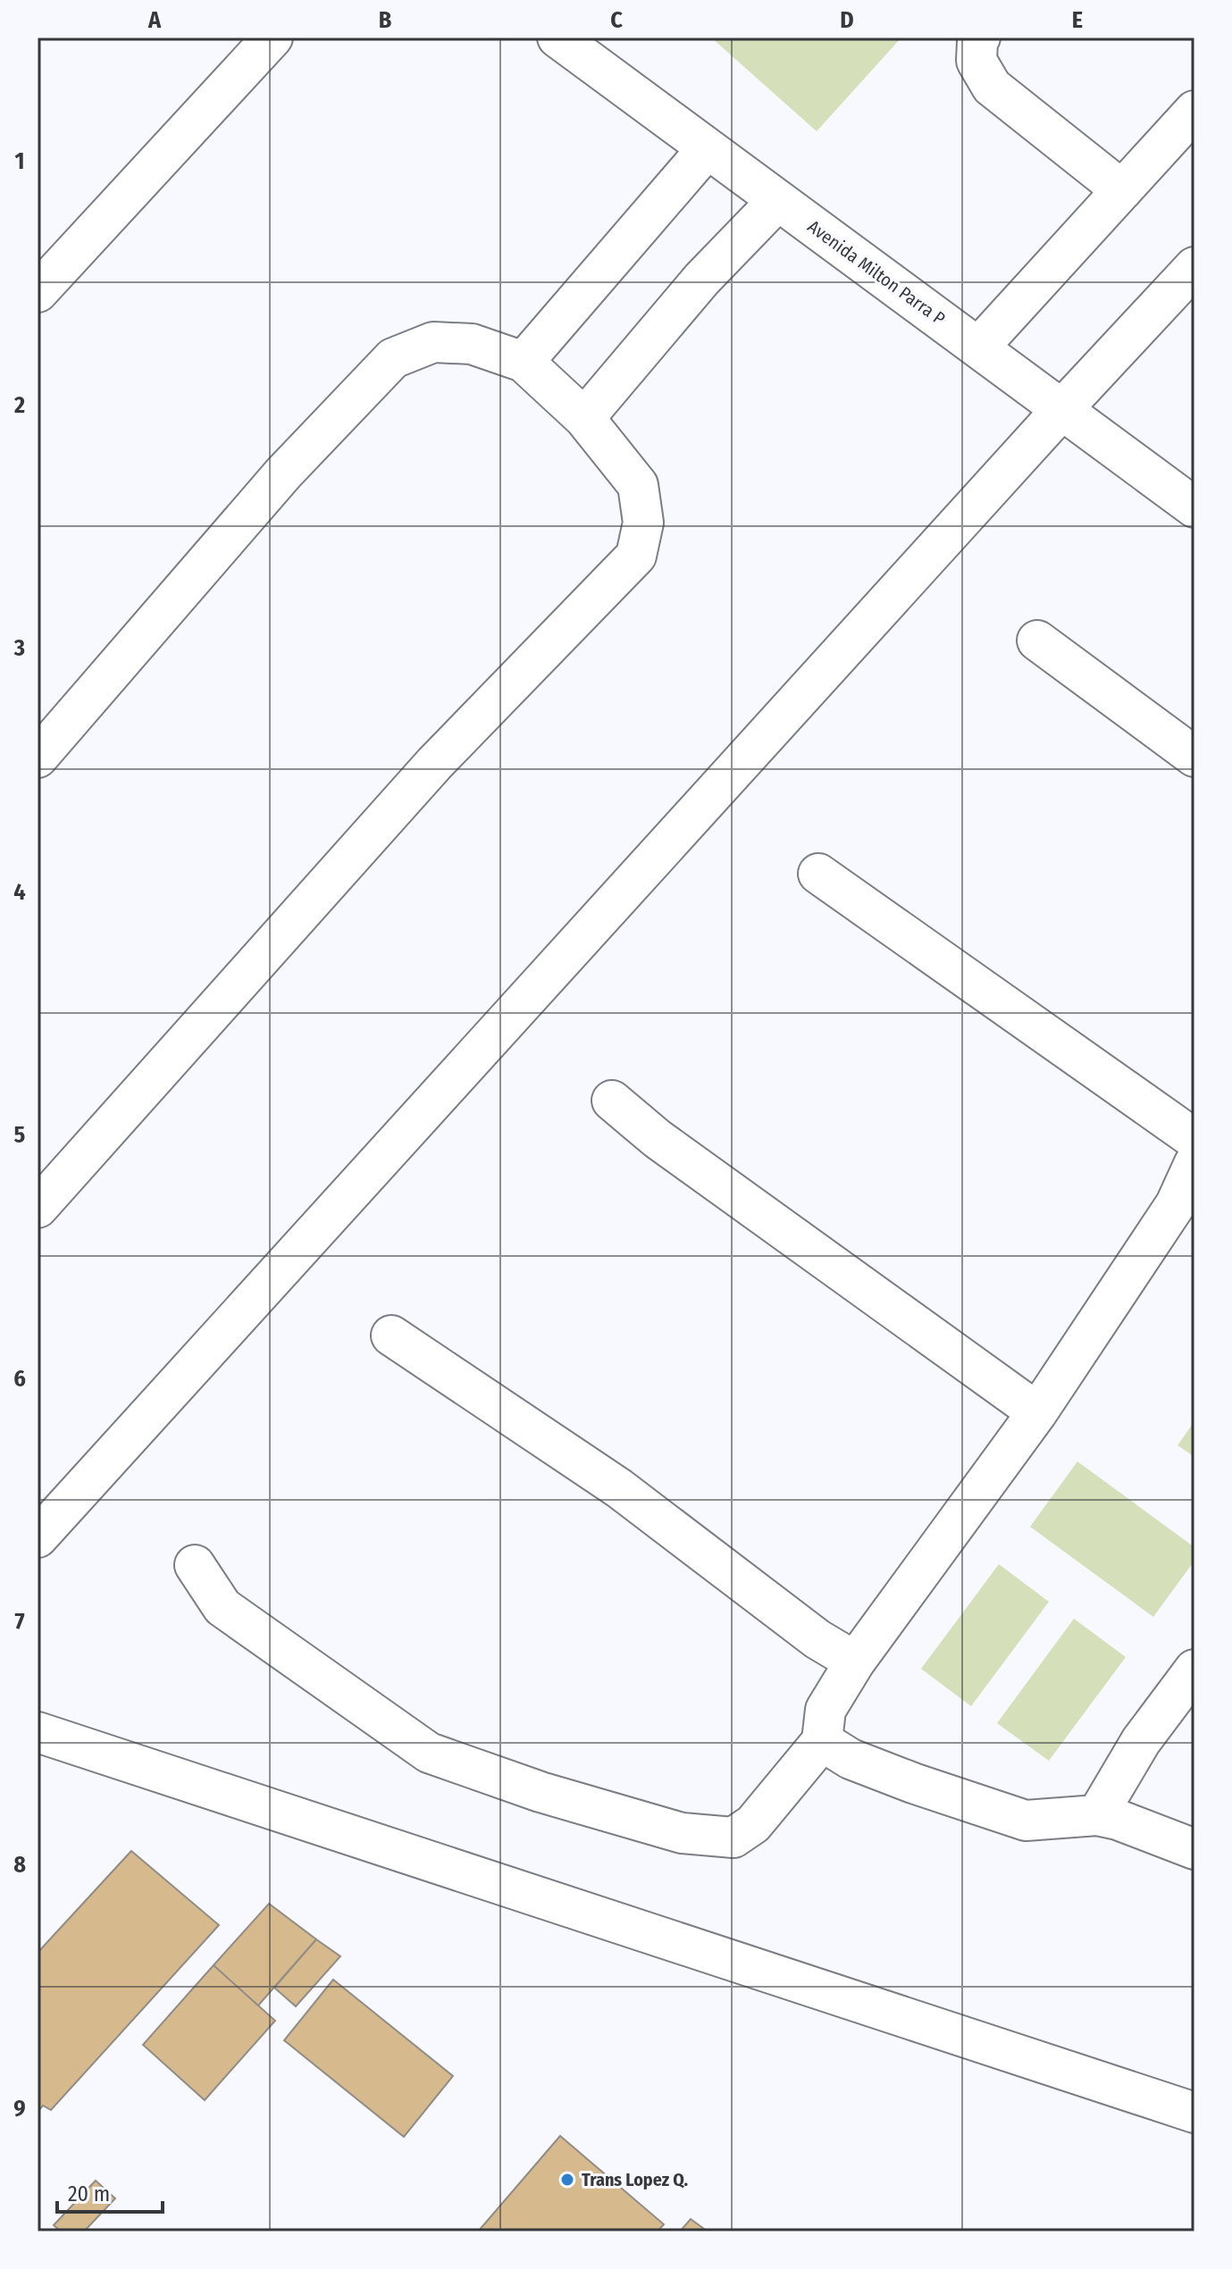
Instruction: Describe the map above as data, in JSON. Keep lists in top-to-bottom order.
{
  "streets": {
    "street": ["Avenida Milton Parra P"]
  },
  "places": ["Trans Lopez Q."],
  "scale_bar": "20 m",
  "grid": {
    "columns": [
      "A",
      "B",
      "C",
      "D",
      "E"
    ],
    "rows": [
      "1",
      "2",
      "3",
      "4",
      "5",
      "6",
      "7",
      "8",
      "9"
    ]
  }
}
